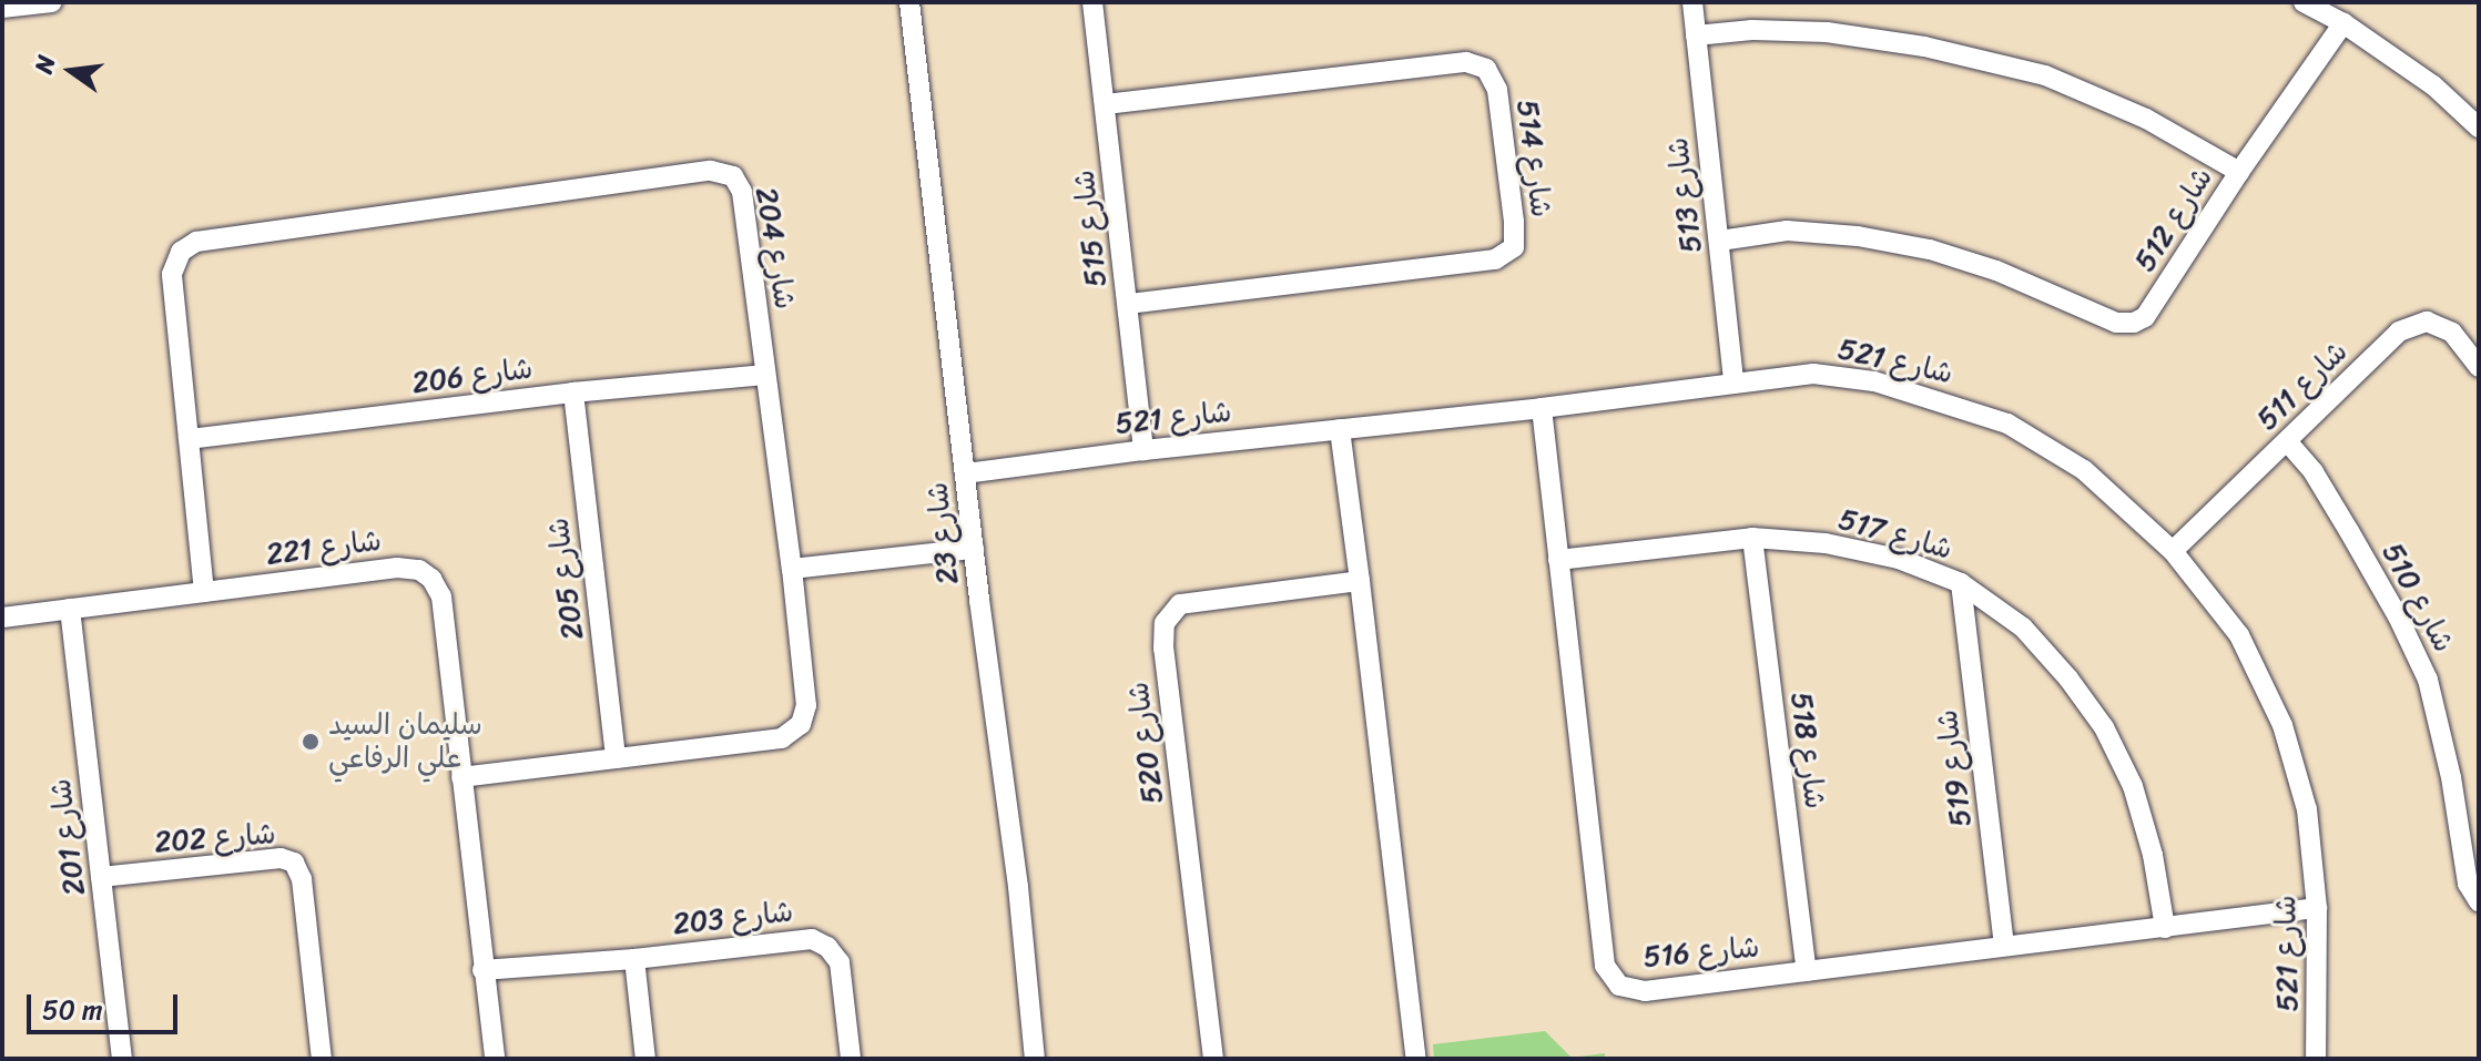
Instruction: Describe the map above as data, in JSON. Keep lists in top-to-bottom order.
{
  "streets": {
    "street": [
      "شارع 514",
      "شارع 513",
      "شارع 512",
      "شارع 515",
      "شارع 204",
      "شارع 521",
      "شارع 206",
      "شارع 511",
      "شارع 23",
      "شارع 517",
      "شارع 221",
      "شارع 205",
      "شارع 510",
      "شارع 520",
      "شارع 518",
      "شارع 519",
      "شارع 201",
      "شارع 202",
      "شارع 203",
      "شارع 516"
    ]
  },
  "crossings": [
    ["شارع 514", "شارع 515"],
    ["شارع 513", "شارع 512"],
    ["شارع 513", "شارع 521"],
    ["شارع 515", "شارع 521"],
    ["شارع 204", "شارع 206"],
    ["شارع 204", "شارع 221"],
    ["شارع 204", "شارع 205"],
    ["شارع 521", "شارع 511"],
    ["شارع 521", "شارع 23"],
    ["شارع 521", "شارع 516"],
    ["شارع 206", "شارع 205"],
    ["شارع 511", "شارع 510"],
    ["شارع 517", "شارع 518"],
    ["شارع 517", "شارع 519"],
    ["شارع 517", "شارع 516"],
    ["شارع 221", "شارع 201"],
    ["شارع 221", "شارع 203"],
    ["شارع 518", "شارع 516"],
    ["شارع 519", "شارع 516"],
    ["شارع 201", "شارع 202"]
  ],
  "places": ["سليمان السيد علي الرفاعي"],
  "scale_bar": "50 m",
  "north": "left"
}
